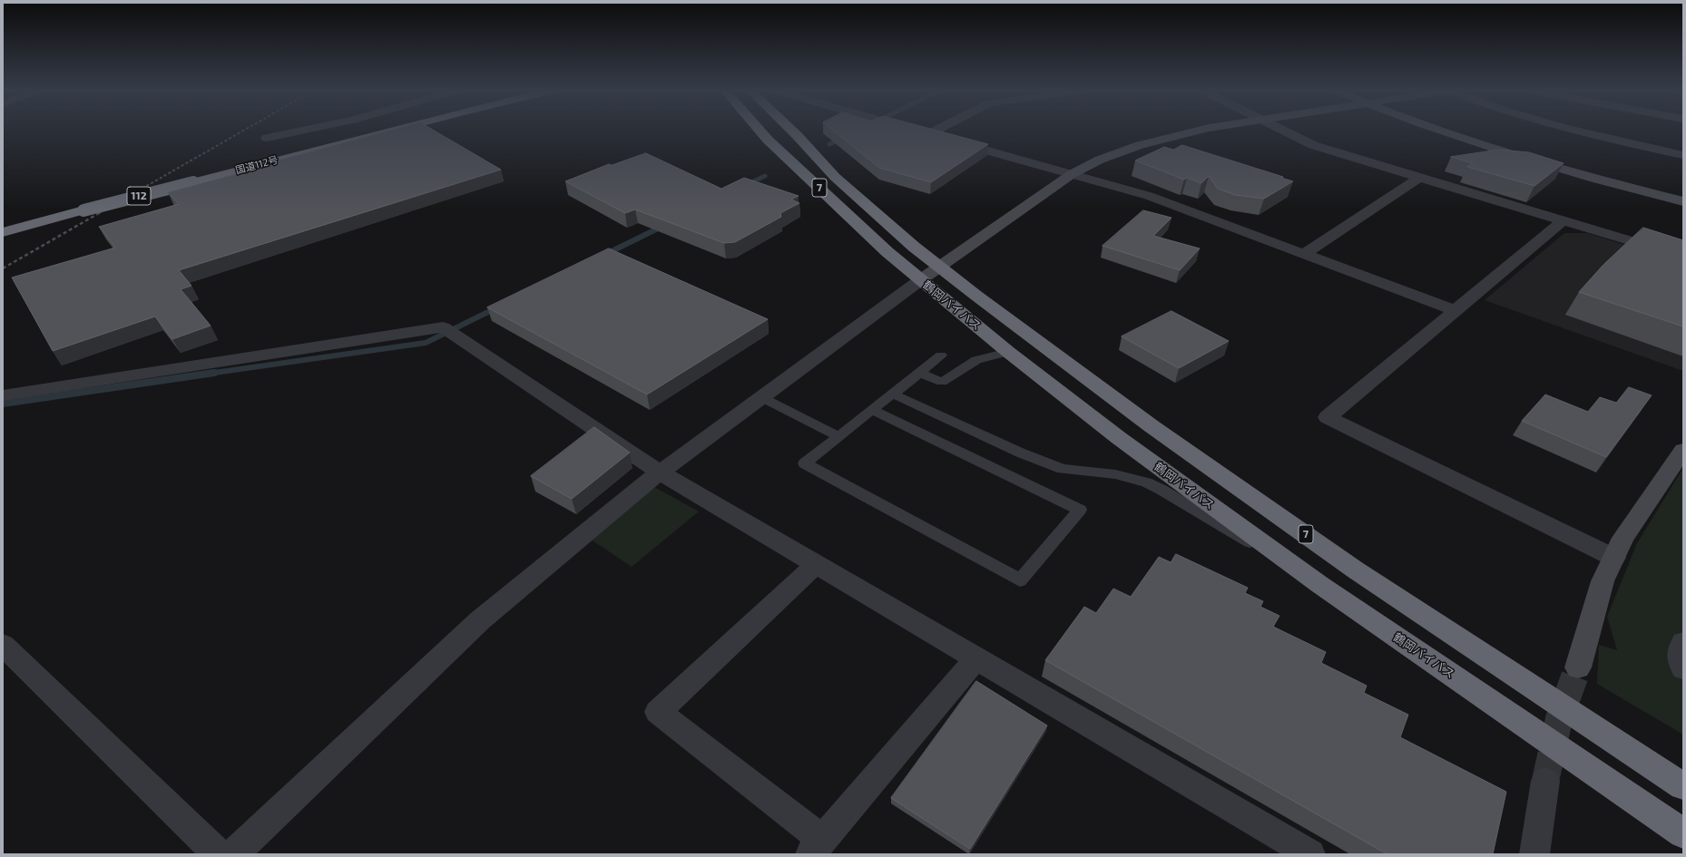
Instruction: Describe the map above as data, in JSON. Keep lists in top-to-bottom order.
{
  "streets": {
    "highway": [
      "国道112号",
      "7",
      "112",
      "鶴岡バイパス"
    ]
  }
}
